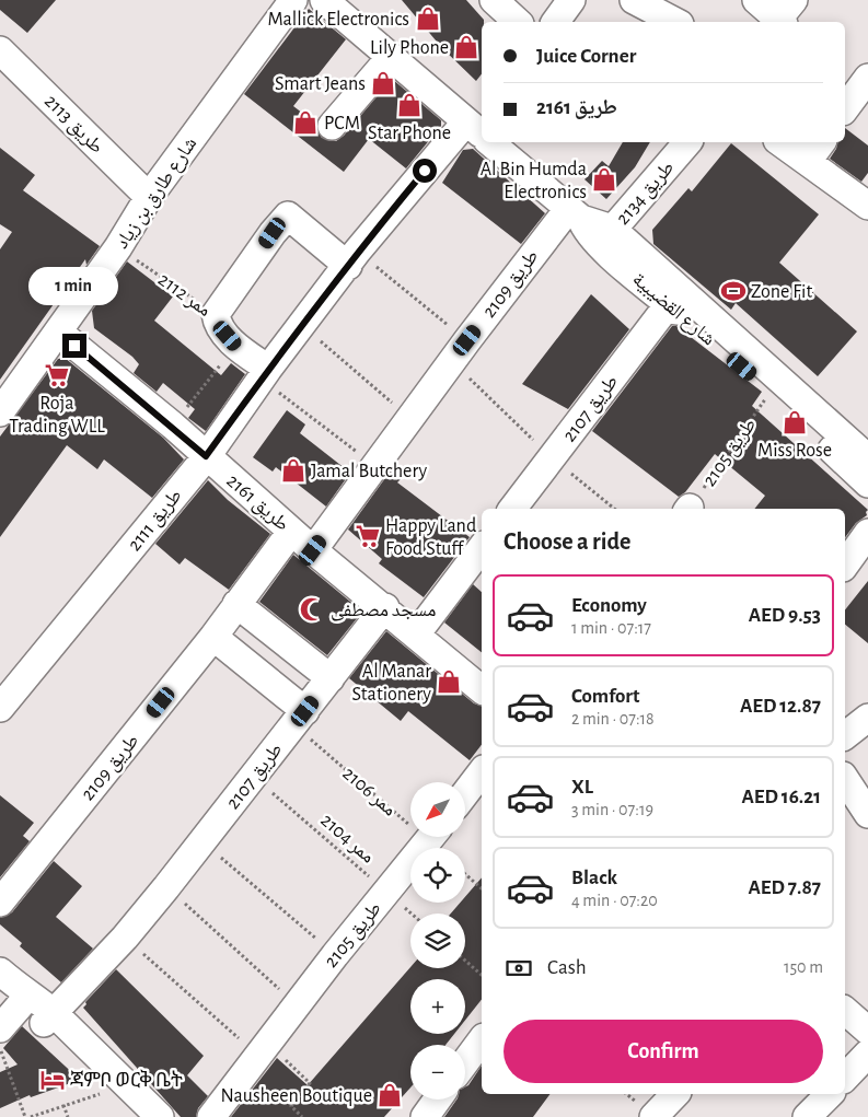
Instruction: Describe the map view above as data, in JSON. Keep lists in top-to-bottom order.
{
  "streets": {
    "street": [
      "طريق 2113",
      "شارع طارق بن زياد",
      "طريق 2134",
      "طريق 2109",
      "ممر 2112",
      "شارع القضيبية",
      "طريق 2107",
      "طريق 2105",
      "طريق 2161",
      "طريق 2111"
    ],
    "path": ["ممر 2106", "ممر 2104"]
  },
  "crossings": [
    ["طريق 2113", "شارع طارق بن زياد"],
    ["شارع طارق بن زياد", "ممر 2112"],
    ["شارع طارق بن زياد", "طريق 2161"],
    ["طريق 2134", "شارع القضيبية"],
    ["طريق 2109", "شارع القضيبية"],
    ["طريق 2109", "طريق 2161"],
    ["ممر 2112", "طريق 2111"],
    ["شارع القضيبية", "طريق 2107"],
    ["شارع القضيبية", "طريق 2105"],
    ["شارع القضيبية", "طريق 2111"],
    ["طريق 2107", "طريق 2161"],
    ["طريق 2107", "ممر 2106"],
    ["طريق 2107", "ممر 2104"],
    ["طريق 2105", "ممر 2104"],
    ["طريق 2161", "طريق 2111"]
  ],
  "places": {
    "shop": [
      "Mallick Electronics",
      "Lily Phone",
      "Smart Jeans",
      "Star Phone",
      "PCM",
      "Al Bin Humda Electronics",
      "Miss Rose",
      "Jamal Butchery",
      "Al Manar Stationery",
      "Nausheen Boutique"
    ],
    "sports": ["Zone Fit"],
    "supermarket": ["Roja Trading WLL", "Happy Land Food Stuff"],
    "mosque": ["مسجد مصطفى"],
    "hotel": ["ጃምቦ ወርቅ ቤት"]
  },
  "north": "bottom left",
  "page": {
    "banner": ["Juice Corner", "طريق 2161"],
    "bubble": "1 min",
    "heading": "Choose a ride",
    "list": [
      {
        "name": "Economy",
        "note": "1 min · 07:17",
        "value": "AED 9.53"
      },
      {
        "name": "Comfort",
        "note": "2 min · 07:18",
        "value": "AED 12.87"
      },
      {
        "name": "XL",
        "note": "3 min · 07:19",
        "value": "AED 16.21"
      },
      {
        "name": "Black",
        "note": "4 min · 07:20",
        "value": "AED 7.87"
      }
    ],
    "map_buttons": ["+", "−"],
    "pay": ["Cash", "150 m"],
    "buttons": "Confirm"
  }
}
